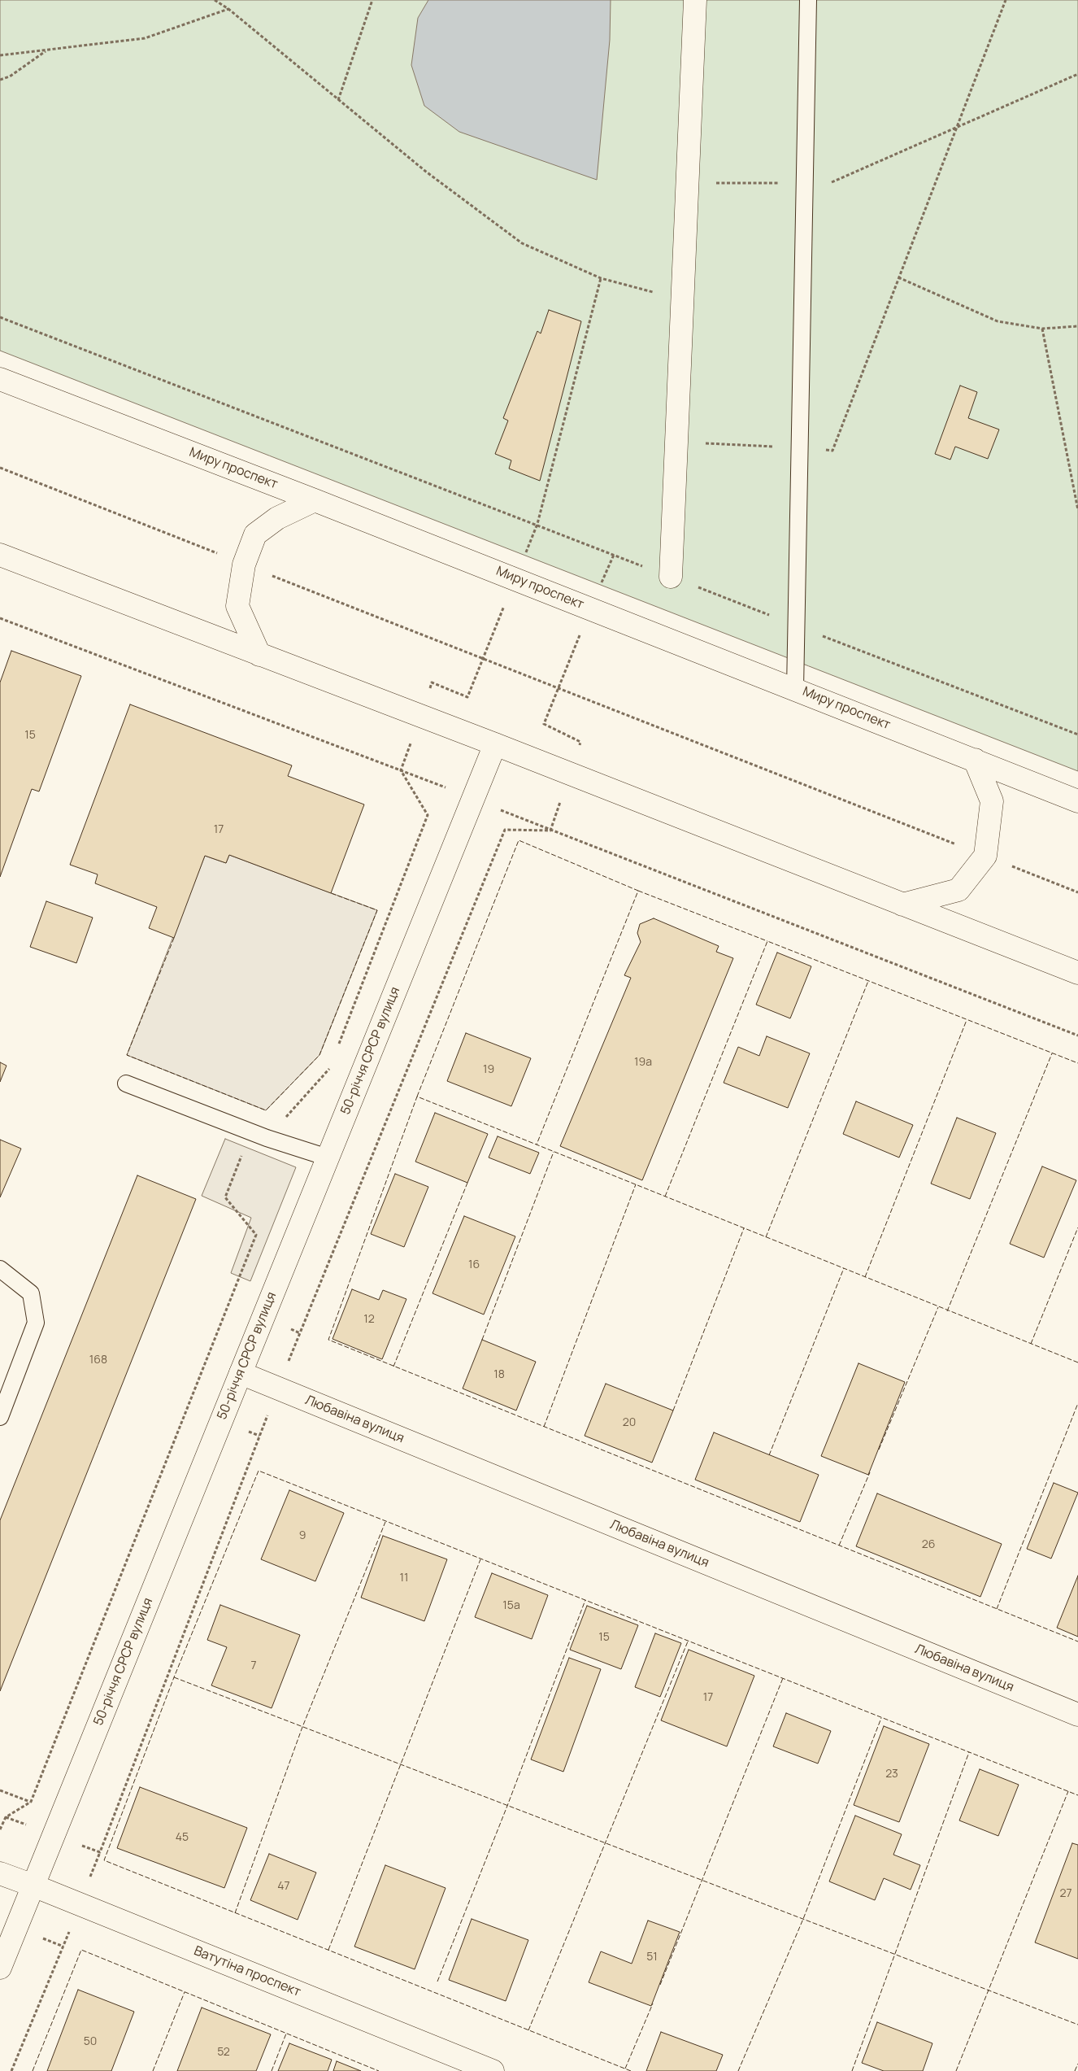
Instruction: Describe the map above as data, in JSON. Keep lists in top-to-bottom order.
{
  "streets": {
    "street": [
      "Миру проспект",
      "50-річчя СРСР вулиця",
      "Любавіна вулиця",
      "Ватутіна проспект"
    ]
  },
  "crossings": [
    ["50-річчя СРСР вулиця", "Любавіна вулиця"],
    ["50-річчя СРСР вулиця", "Ватутіна проспект"]
  ],
  "house_numbers": [
    "15",
    "17",
    "19а",
    "19",
    "16",
    "12",
    "168",
    "18",
    "20",
    "9",
    "26",
    "11",
    "15а",
    "15",
    "7",
    "17",
    "23",
    "45",
    "47",
    "27",
    "51",
    "50",
    "52"
  ]
}
